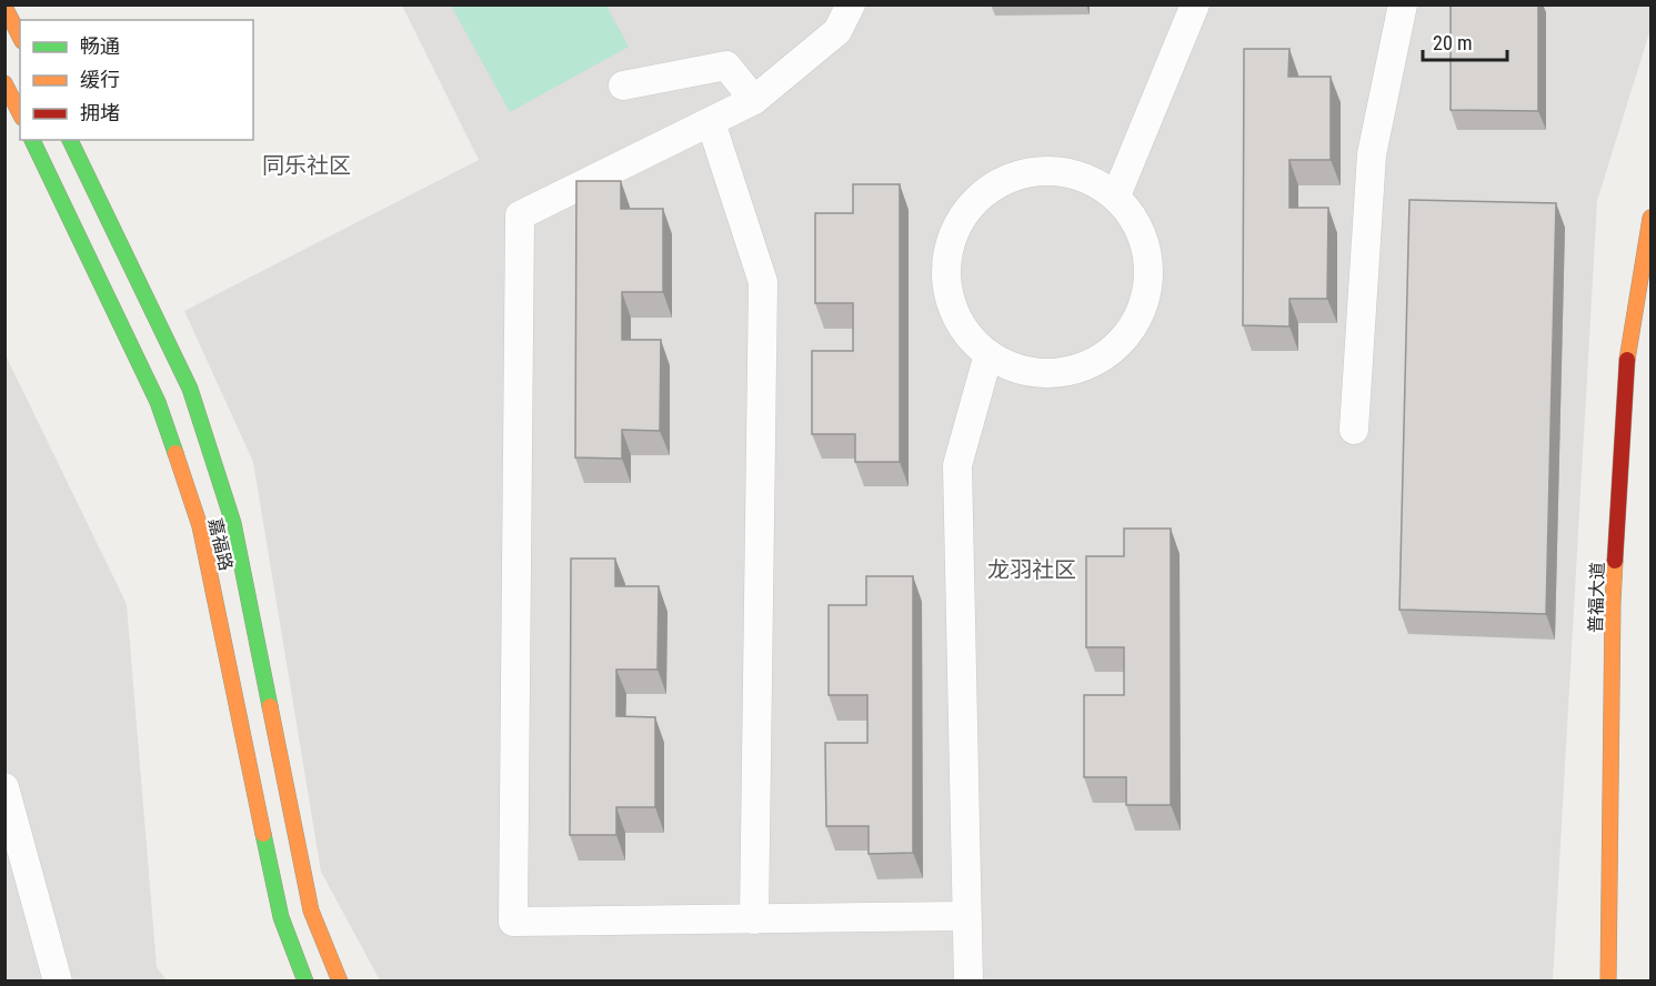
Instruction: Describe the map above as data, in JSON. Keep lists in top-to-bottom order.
{
  "streets": {
    "main road": ["嘉福路", "普福大道"]
  },
  "districts": ["同乐社区", "龙羽社区"],
  "legend": ["畅通", "缓行", "拥堵"],
  "scale_bar": "20 m"
}
